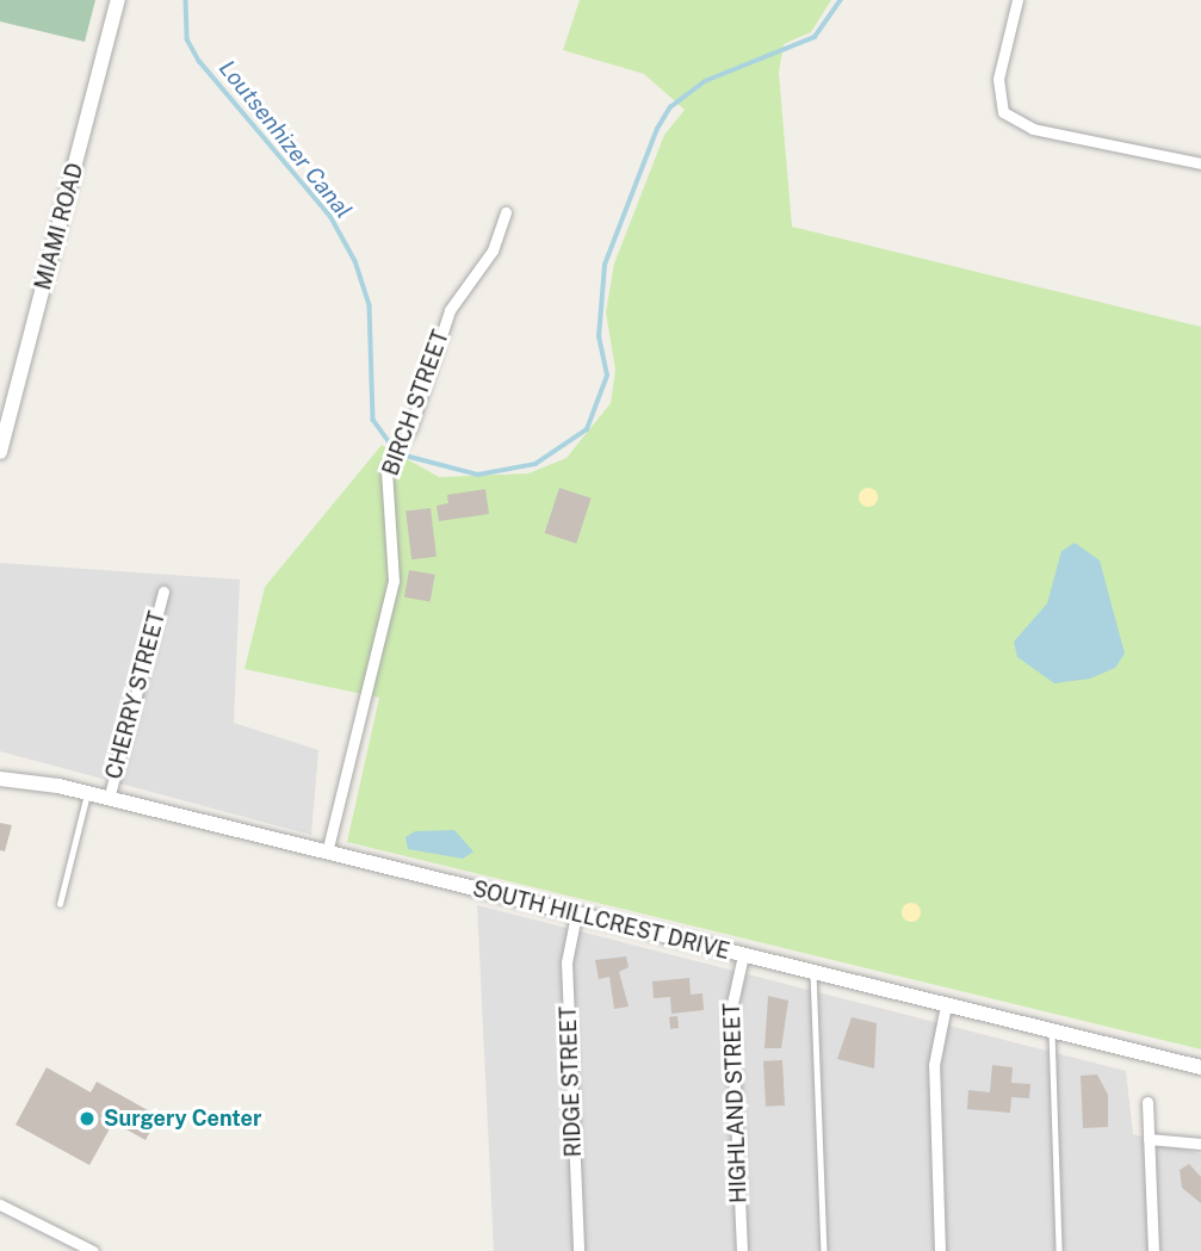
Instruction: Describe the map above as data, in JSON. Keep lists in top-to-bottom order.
{
  "streets": {
    "street": [
      "MIAMI ROAD",
      "BIRCH STREET",
      "CHERRY STREET",
      "SOUTH HILLCREST DRIVE",
      "RIDGE STREET",
      "HIGHLAND STREET"
    ]
  },
  "crossings": [
    ["BIRCH STREET", "SOUTH HILLCREST DRIVE"],
    ["CHERRY STREET", "SOUTH HILLCREST DRIVE"],
    ["SOUTH HILLCREST DRIVE", "RIDGE STREET"],
    ["SOUTH HILLCREST DRIVE", "HIGHLAND STREET"]
  ],
  "water": ["Loutsenhizer Canal"],
  "places": ["Surgery Center"]
}
